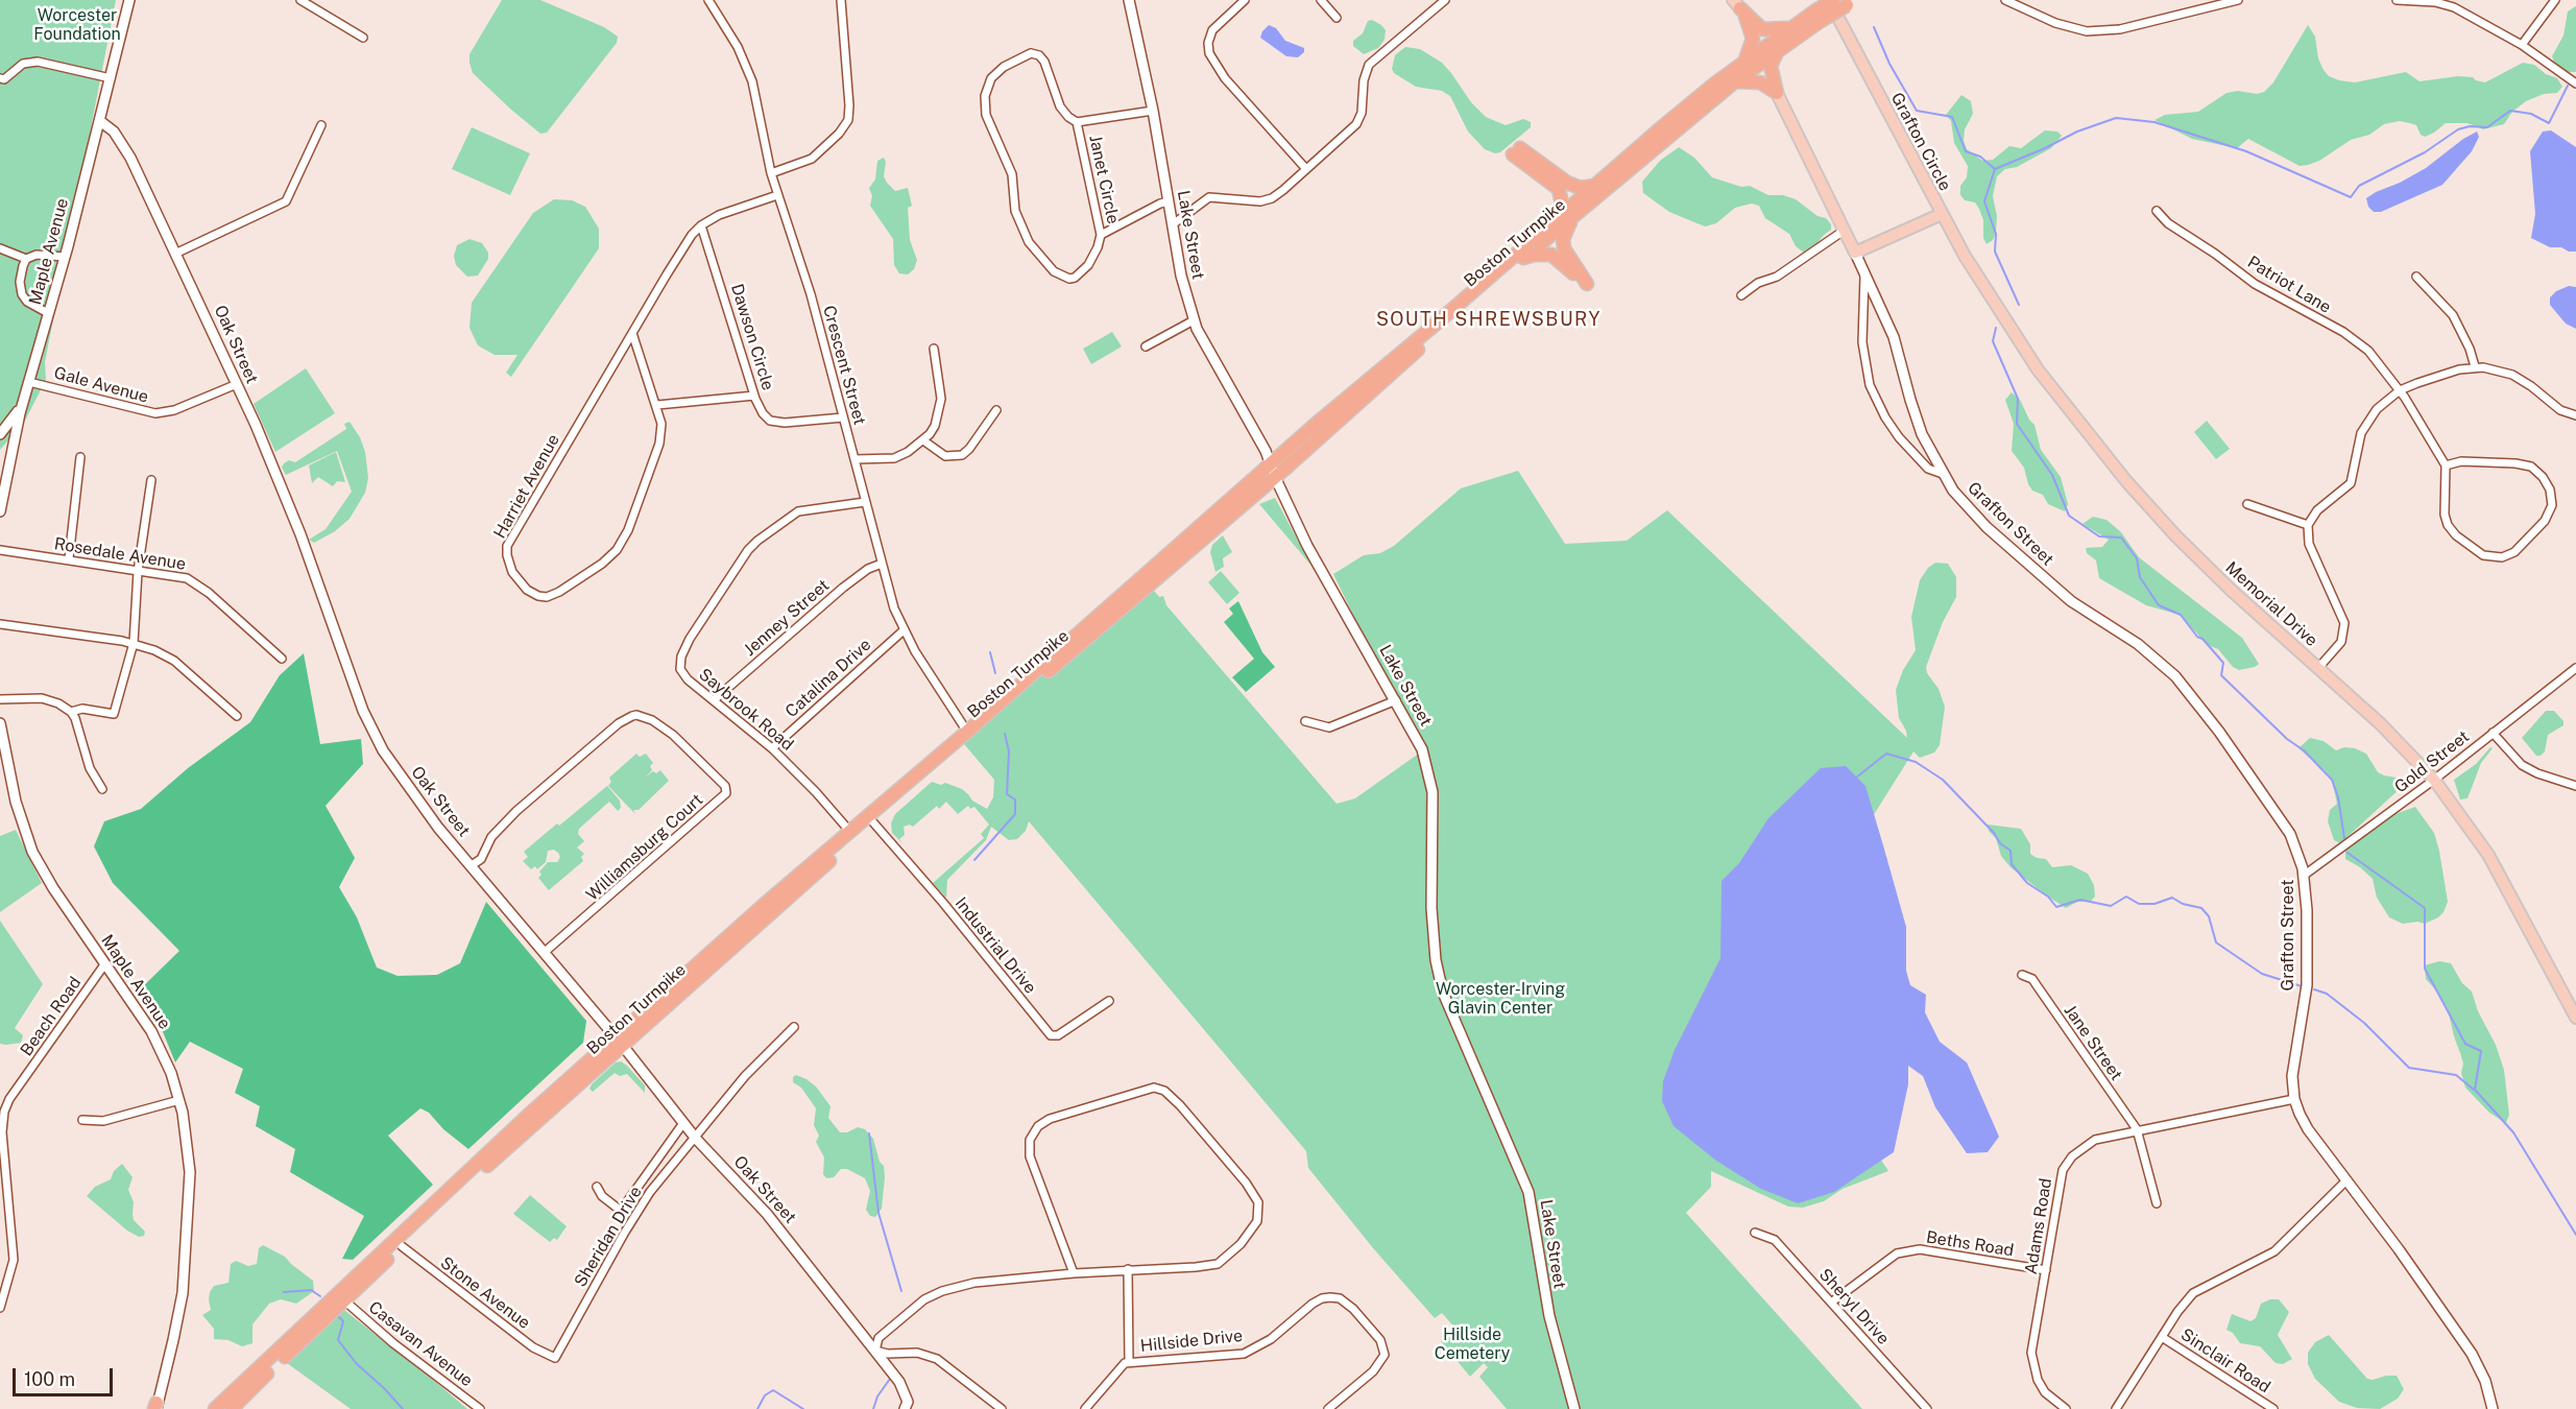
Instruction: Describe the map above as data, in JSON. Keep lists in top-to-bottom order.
{
  "streets": {
    "highway": ["Boston Turnpike"],
    "main road": ["Grafton Circle", "Grafton Street", "Memorial Drive"],
    "street": [
      "Janet Circle",
      "Lake Street",
      "Maple Avenue",
      "Patriot Lane",
      "Dawson Circle",
      "Oak Street",
      "Crescent Street",
      "Gale Avenue",
      "Harriet Avenue",
      "Rosedale Avenue",
      "Jenney Street",
      "Catalina Drive",
      "Saybrook Road",
      "Gold Street",
      "Williamsburg Court",
      "Industrial Drive",
      "Beach Road",
      "Jane Street",
      "Adams Road",
      "Sheridan Drive",
      "Beths Road",
      "Stone Avenue",
      "Sheryl Drive",
      "Hillside Drive",
      "Casavan Avenue",
      "Sinclair Road"
    ]
  },
  "crossings": [
    ["Grafton Circle", "Boston Turnpike"],
    ["Grafton Circle", "Grafton Street"],
    ["Grafton Circle", "Memorial Drive"],
    ["Lake Street", "Boston Turnpike"],
    ["Boston Turnpike", "Oak Street"],
    ["Boston Turnpike", "Crescent Street"],
    ["Boston Turnpike", "Saybrook Road"],
    ["Boston Turnpike", "Industrial Drive"],
    ["Boston Turnpike", "Stone Avenue"],
    ["Boston Turnpike", "Casavan Avenue"],
    ["Maple Avenue", "Oak Street"],
    ["Maple Avenue", "Gale Avenue"],
    ["Maple Avenue", "Beach Road"],
    ["Dawson Circle", "Crescent Street"],
    ["Dawson Circle", "Harriet Avenue"],
    ["Oak Street", "Gale Avenue"],
    ["Oak Street", "Williamsburg Court"],
    ["Oak Street", "Sheridan Drive"],
    ["Crescent Street", "Harriet Avenue"],
    ["Crescent Street", "Jenney Street"],
    ["Crescent Street", "Catalina Drive"],
    ["Crescent Street", "Saybrook Road"],
    ["Grafton Street", "Gold Street"],
    ["Grafton Street", "Adams Road"],
    ["Memorial Drive", "Gold Street"],
    ["Jenney Street", "Saybrook Road"],
    ["Catalina Drive", "Saybrook Road"],
    ["Jane Street", "Adams Road"],
    ["Adams Road", "Beths Road"],
    ["Sheridan Drive", "Stone Avenue"],
    ["Beths Road", "Sheryl Drive"]
  ],
  "districts": ["SOUTH SHREWSBURY"],
  "parks": ["Worcester Foundation", "Worcester-Irving Glavin Center", "Hillside Cemetery"],
  "scale_bar": "100 m"
}
